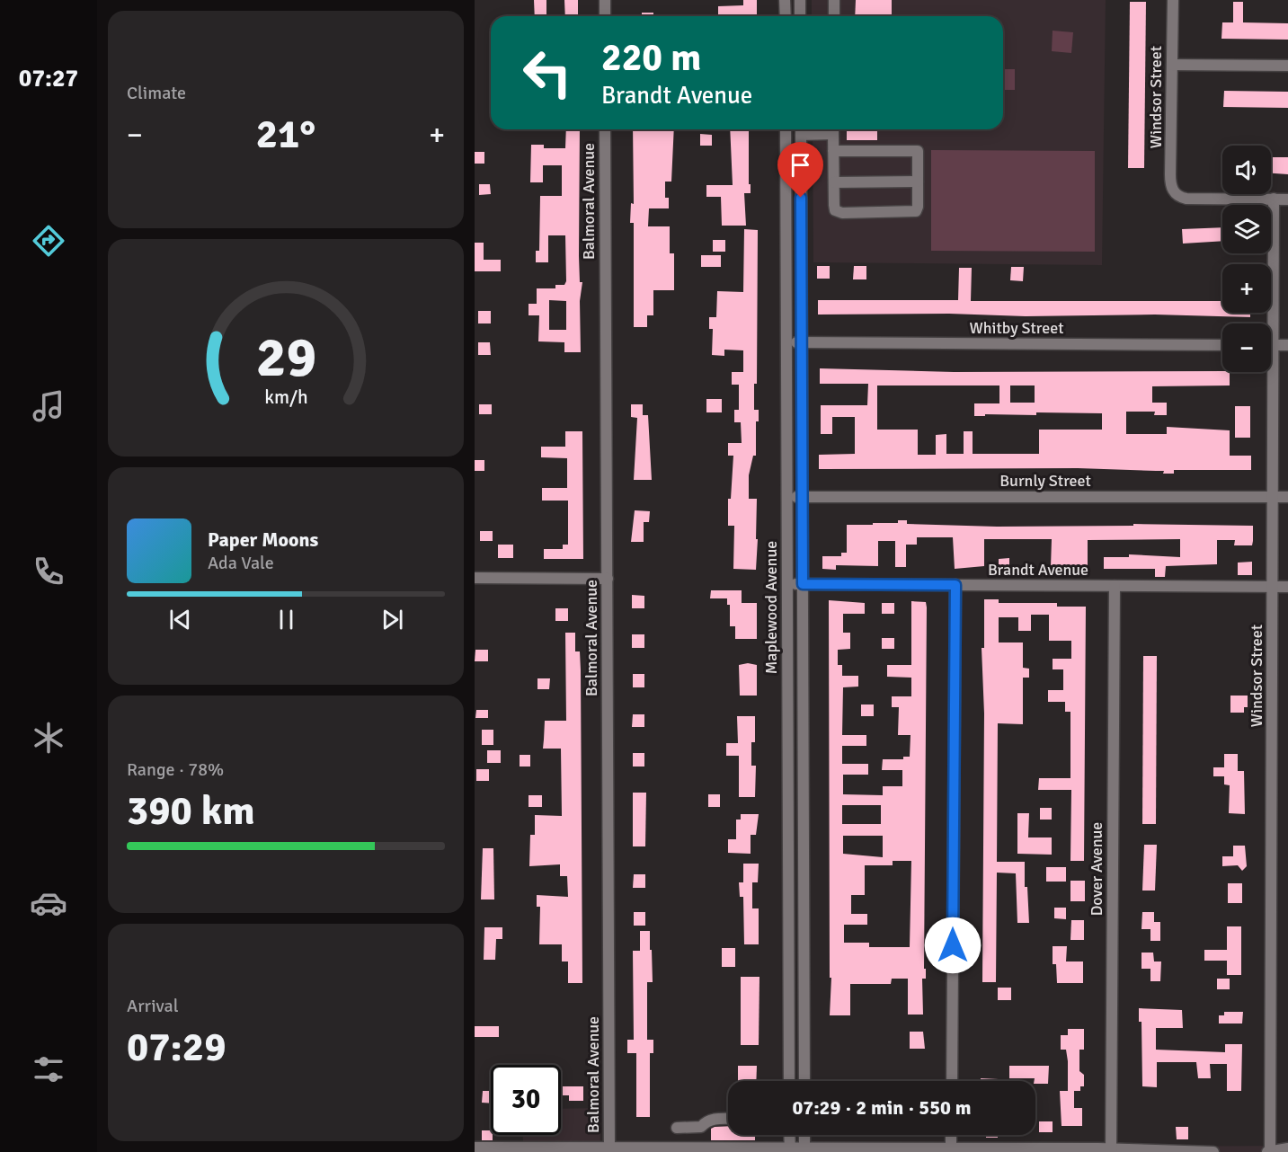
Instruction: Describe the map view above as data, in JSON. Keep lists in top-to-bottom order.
{
  "streets": {
    "street": [
      "Windsor Street",
      "Balmoral Avenue",
      "Whitby Street",
      "Burnly Street",
      "Brandt Avenue",
      "Maplewood Avenue",
      "Dover Avenue"
    ]
  },
  "crossings": [
    ["Windsor Street", "Burnly Street"],
    ["Windsor Street", "Brandt Avenue"],
    ["Whitby Street", "Maplewood Avenue"],
    ["Burnly Street", "Maplewood Avenue"],
    ["Brandt Avenue", "Maplewood Avenue"],
    ["Brandt Avenue", "Dover Avenue"]
  ],
  "page": {
    "tabs": "07:27",
    "tile": [
      "Climate",
      ["Range · 78%", "390 km"],
      ["Arrival", "07:29"]
    ],
    "turn": ["220 m", "Brandt Avenue"],
    "heat": ["−", "21°", "+"],
    "map_buttons": ["+", "−"],
    "song": ["Paper Moons", "Ada Vale"],
    "limit": "30",
    "trip": "07:29 · 2 min · 550 m",
    "gauge": ["29", "km/h"]
  }
}
